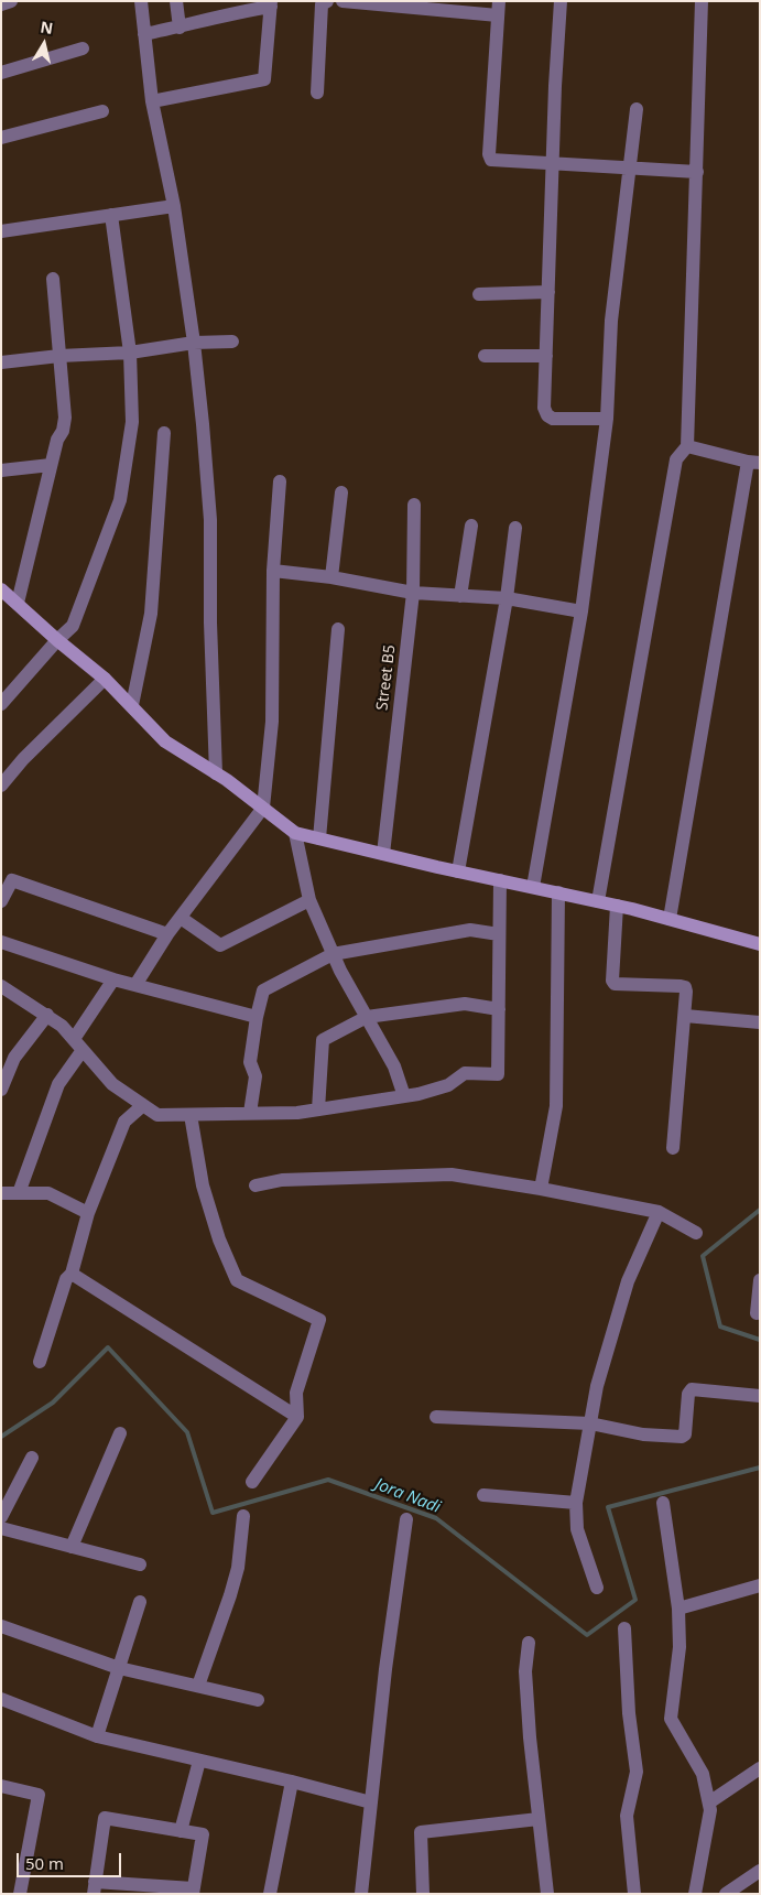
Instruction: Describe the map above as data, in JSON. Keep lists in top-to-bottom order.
{
  "streets": {
    "street": ["Street B5"]
  },
  "water": ["Jora Nadi"],
  "scale_bar": "50 m",
  "north": "top"
}
